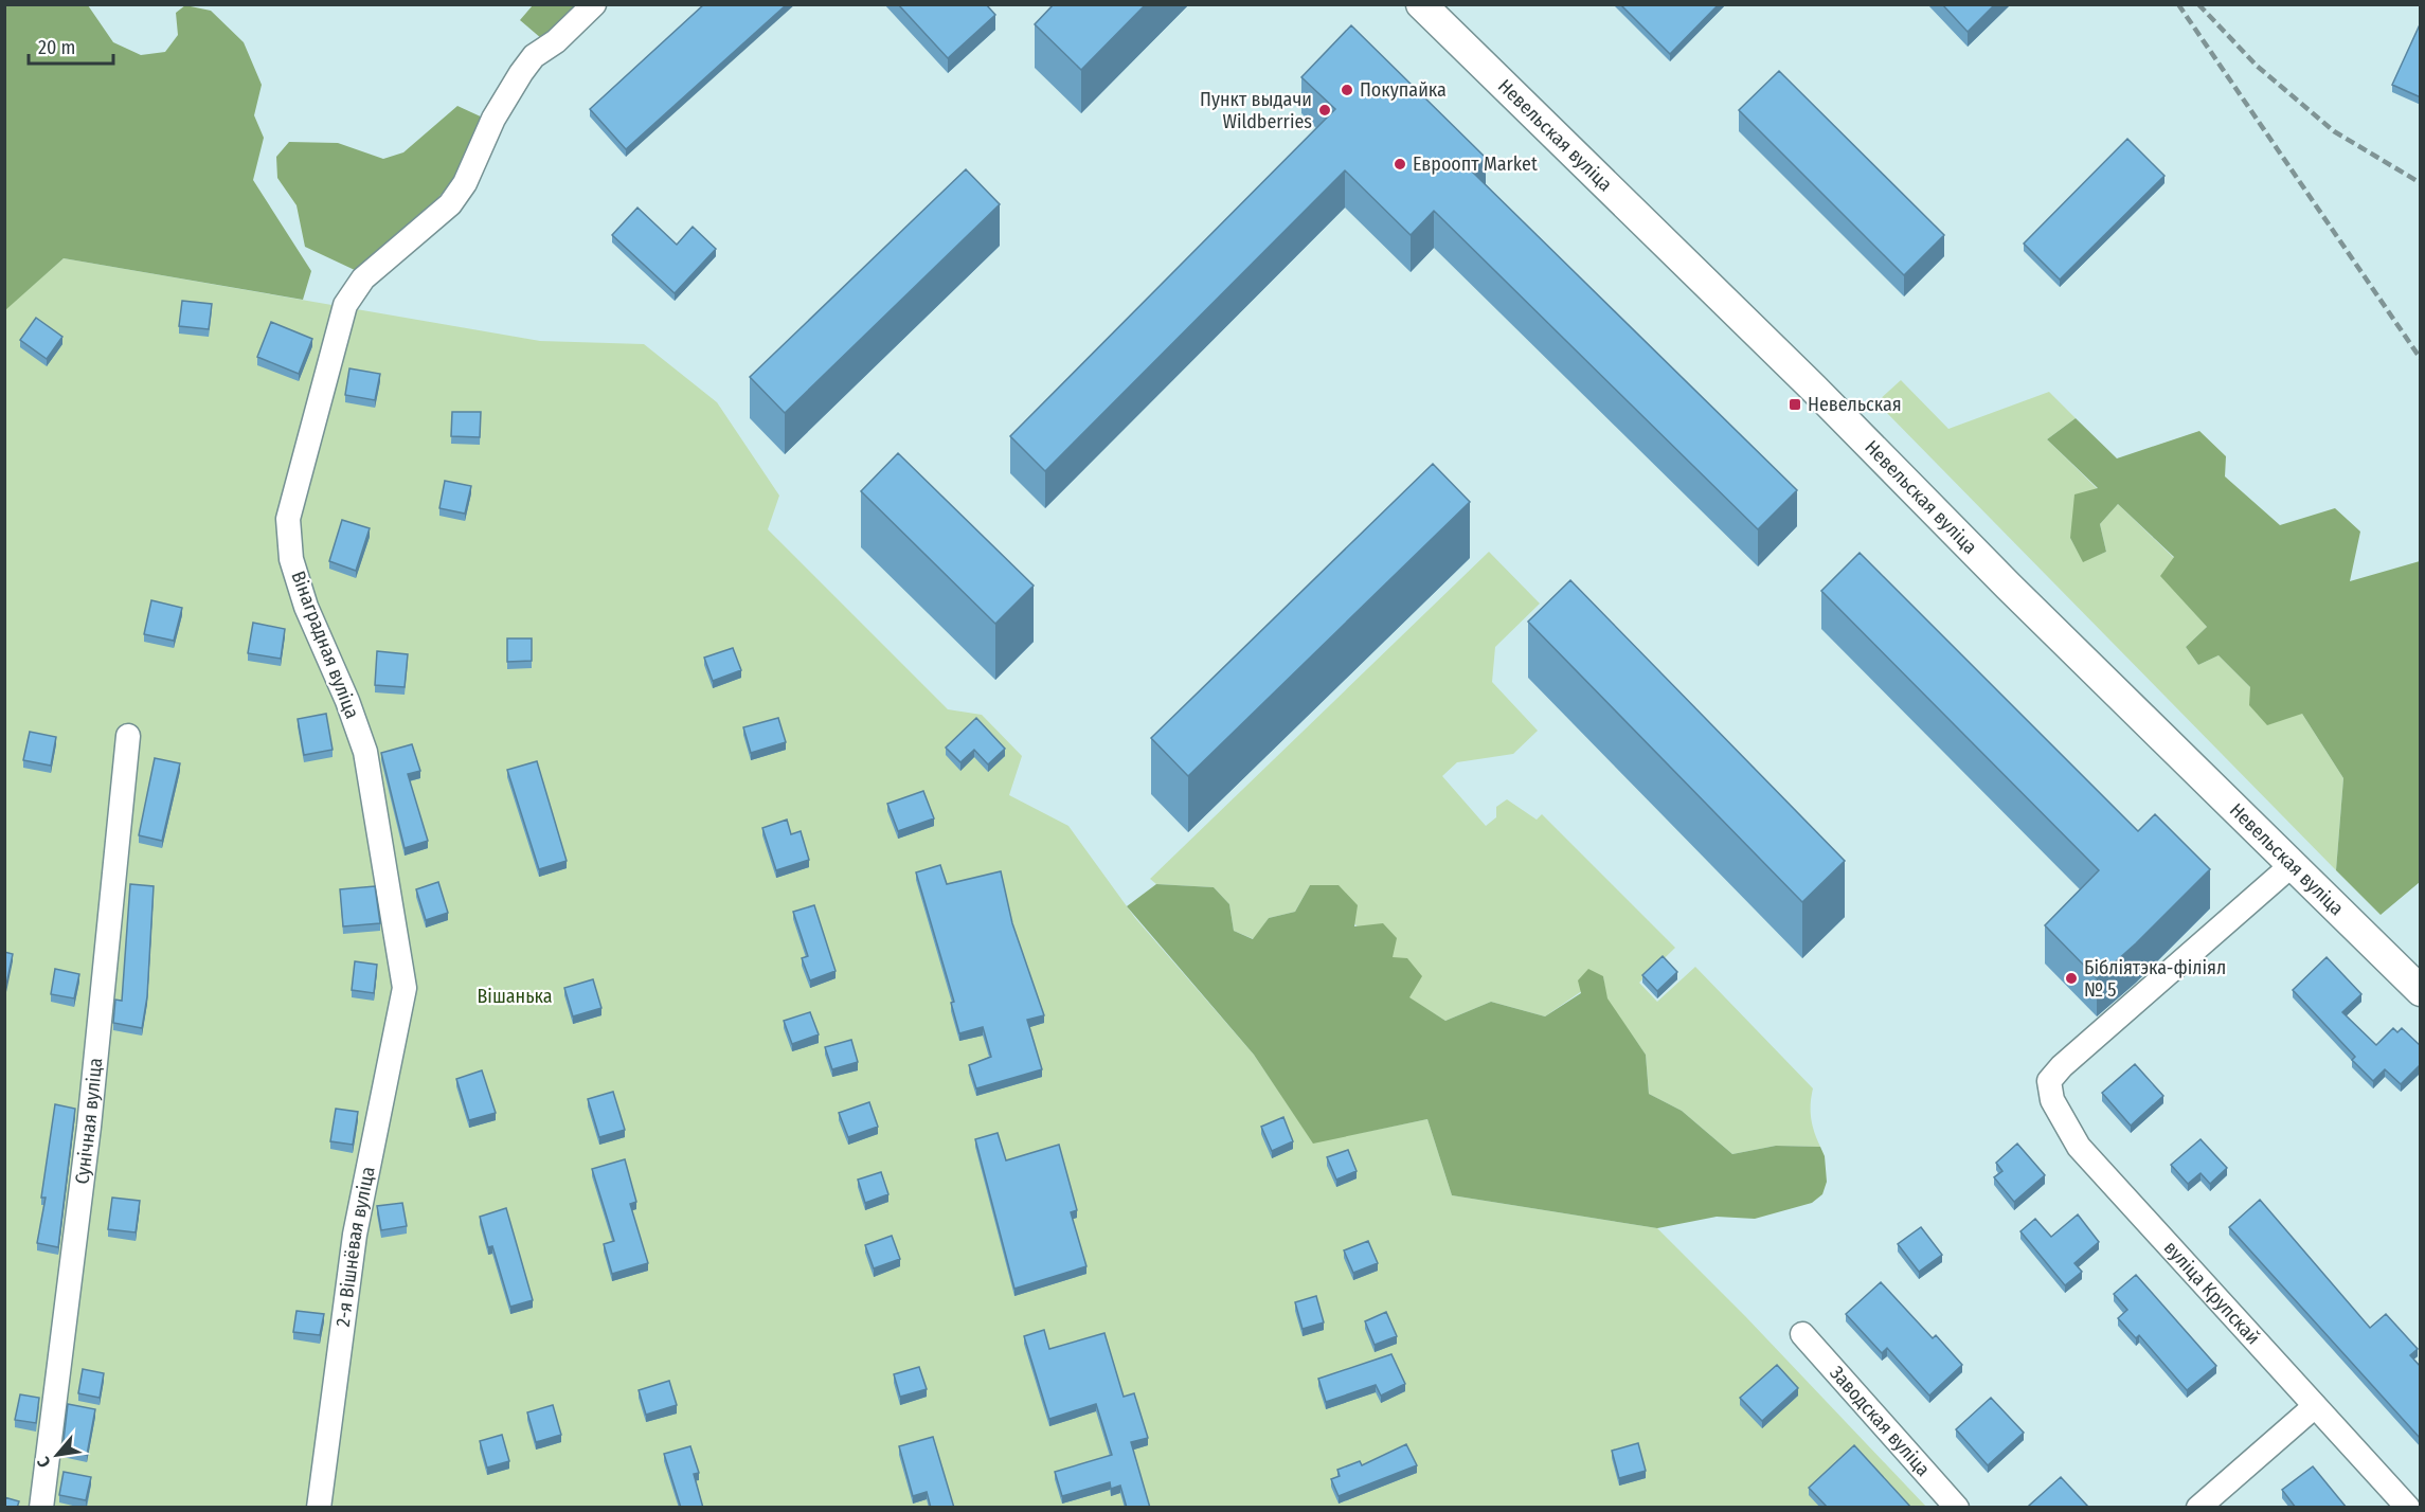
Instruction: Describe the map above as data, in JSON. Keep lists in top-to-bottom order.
{
  "streets": {
    "street": [
      "Невельская вуліца",
      "Вінаградная вуліца",
      "Сунічная вуліца",
      "2-я Вішнёвая вуліца",
      "вуліца Крупскай",
      "Заводская вуліца"
    ]
  },
  "crossings": [
    ["Невельская вуліца", "вуліца Крупскай"],
    ["Вінаградная вуліца", "2-я Вішнёвая вуліца"]
  ],
  "parks": ["Вішанька"],
  "places": {
    "other": [
      "Покупайка",
      "Пункт выдачи Wildberries",
      "Евроопт Market",
      "Бібліятэка-філіял № 5"
    ],
    "transit": ["Невельская"]
  },
  "scale_bar": "20 m",
  "north": "bottom left"
}
